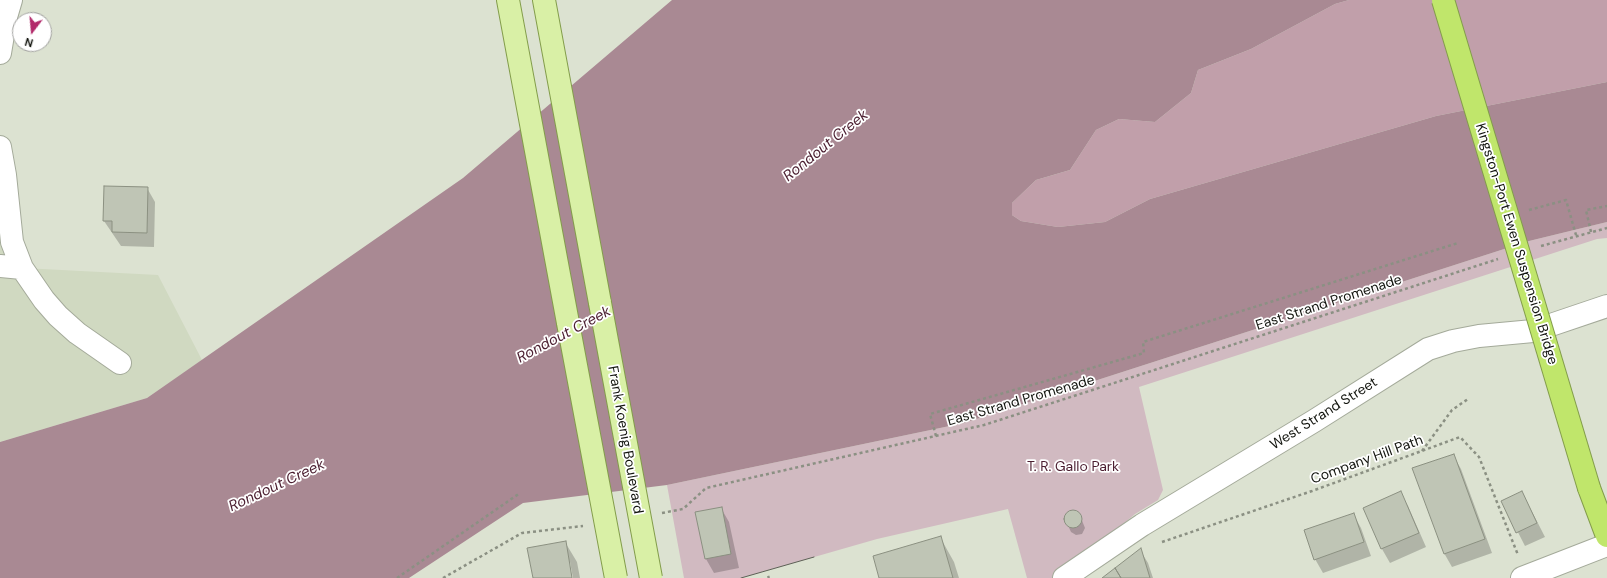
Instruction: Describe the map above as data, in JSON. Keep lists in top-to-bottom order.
{
  "streets": {
    "highway": ["Kingston-Port Ewen Suspension Bridge"],
    "main road": ["Frank Koenig Boulevard"],
    "street": ["West Strand Street"],
    "path": ["East Strand Promenade", "Company Hill Path"]
  },
  "crossings": [
    ["West Strand Street", "Company Hill Path"]
  ],
  "water": ["Rondout Creek"],
  "parks": ["T. R. Gallo Park"],
  "north": "bottom"
}
